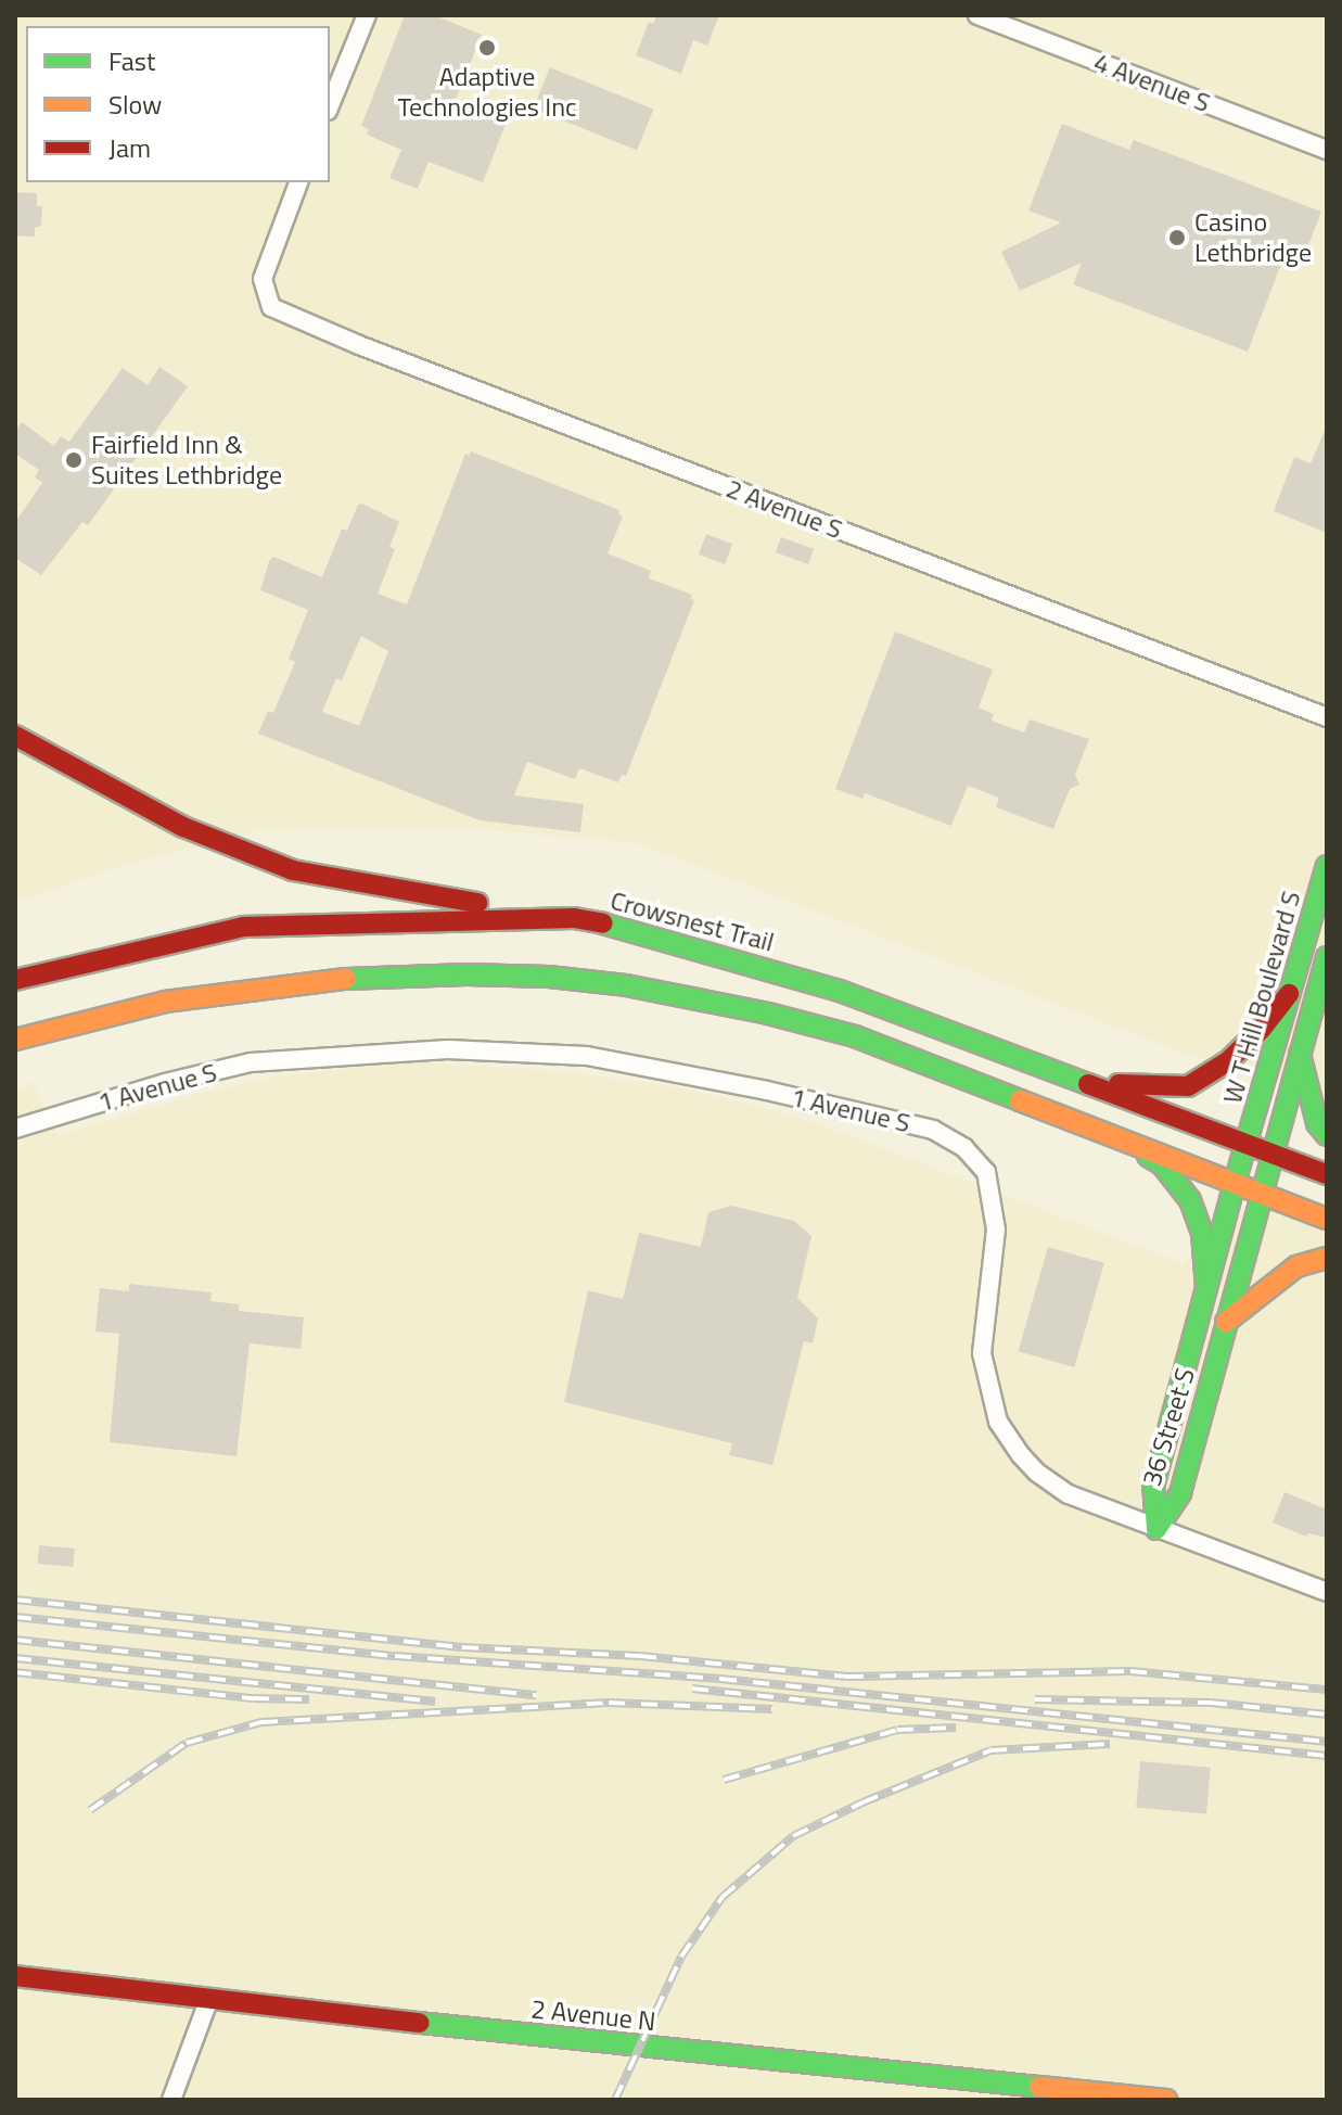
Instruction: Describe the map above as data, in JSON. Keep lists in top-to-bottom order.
{
  "streets": {
    "main road": [
      "Crowsnest Trail",
      "W T Hill Boulevard S",
      "36 Street S",
      "2 Avenue N"
    ],
    "street": ["4 Avenue S", "2 Avenue S", "1 Avenue S"]
  },
  "crossings": [
    ["Crowsnest Trail", "W T Hill Boulevard S"],
    ["W T Hill Boulevard S", "36 Street S"],
    ["1 Avenue S", "36 Street S"]
  ],
  "places": ["Adaptive Technologies Inc", "Casino Lethbridge", "Fairfield Inn & Suites Lethbridge"],
  "legend": ["Fast", "Slow", "Jam"]
}
